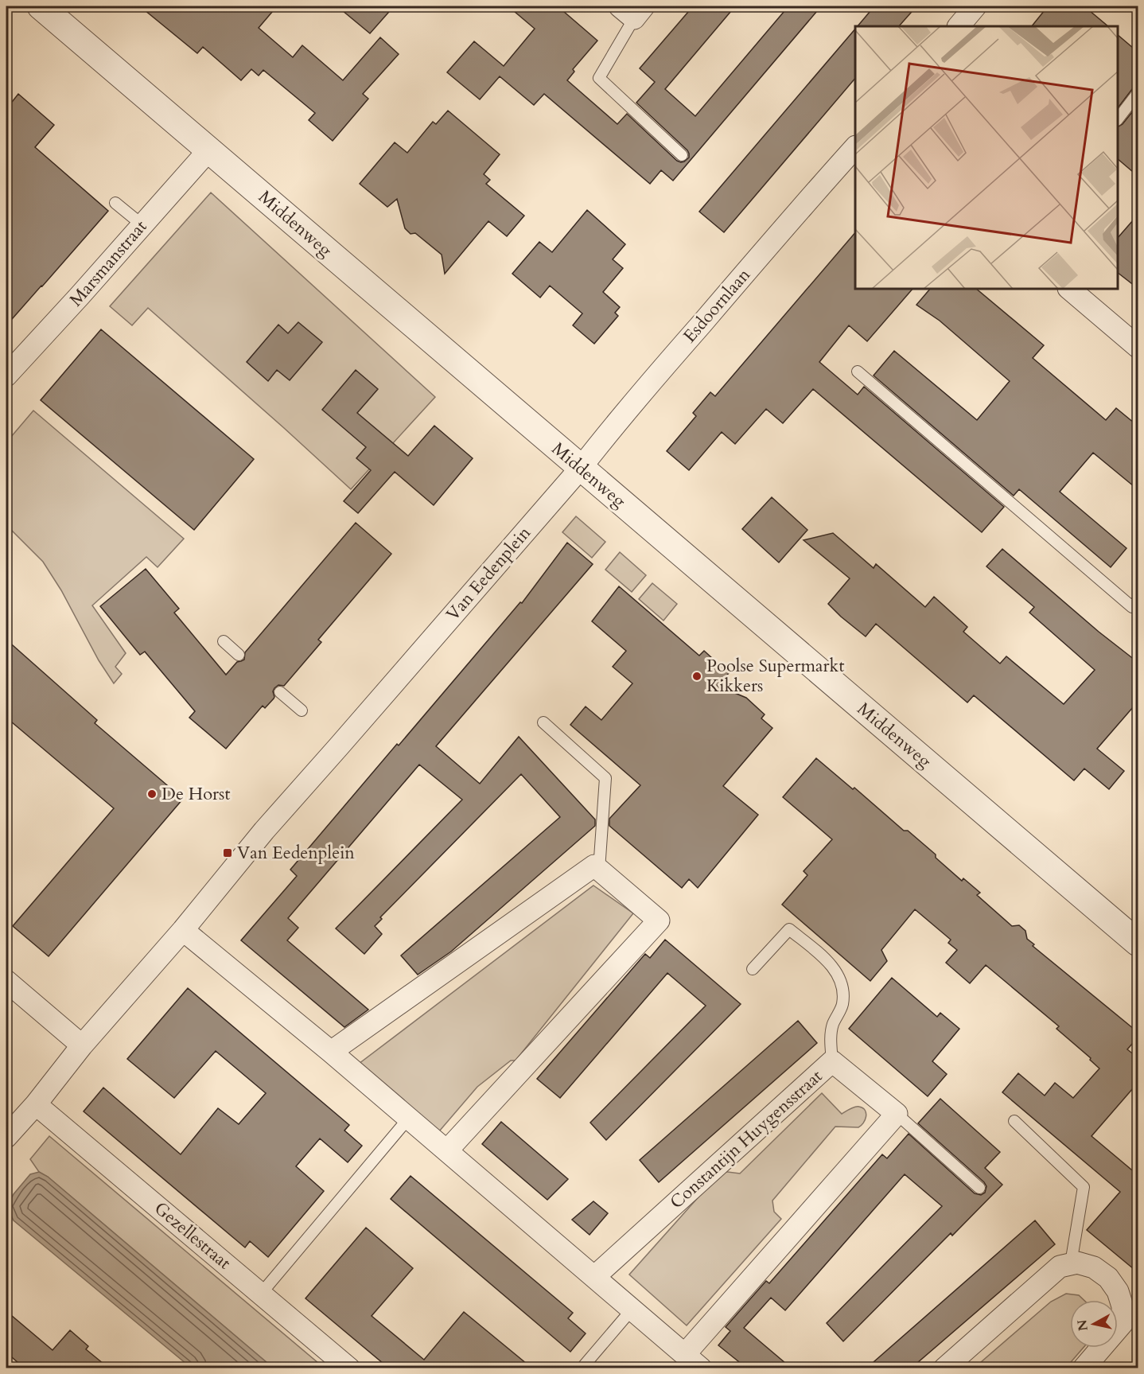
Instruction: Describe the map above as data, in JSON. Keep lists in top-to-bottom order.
{
  "streets": {
    "street": [
      "Middenweg",
      "Marsmanstraat",
      "Esdoornlaan",
      "Van Eedenplein",
      "Constantijn Huygensstraat",
      "Gezellestraat"
    ]
  },
  "crossings": [
    ["Middenweg", "Marsmanstraat"],
    ["Middenweg", "Esdoornlaan"],
    ["Middenweg", "Van Eedenplein"],
    ["Esdoornlaan", "Van Eedenplein"],
    ["Van Eedenplein", "Gezellestraat"]
  ],
  "places": {
    "other": ["Poolse Supermarkt Kikkers", "De Horst"],
    "transit": ["Van Eedenplein"]
  },
  "north": "left"
}
